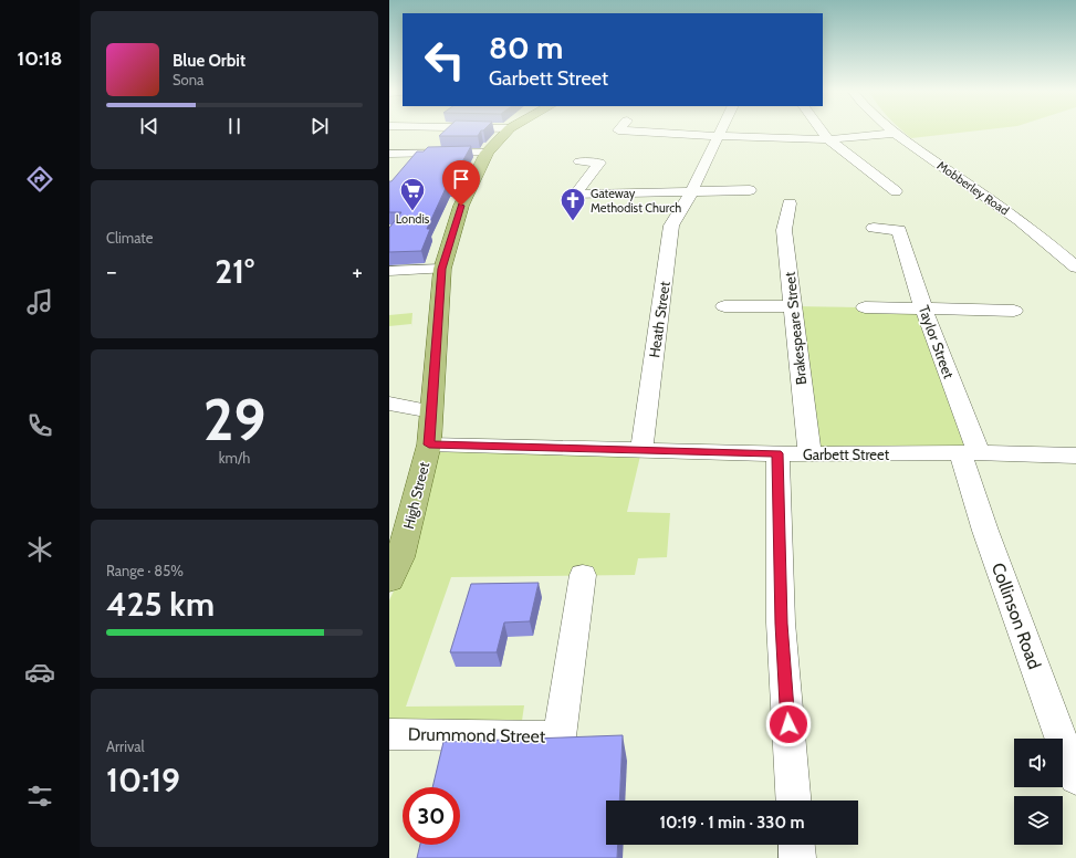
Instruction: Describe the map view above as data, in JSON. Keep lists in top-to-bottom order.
{
  "streets": {
    "main road": ["High Street"],
    "street": [
      "Mobberley Road",
      "Heath Street",
      "Brakespeare Street",
      "Taylor Street",
      "Garbett Street",
      "Collinson Road",
      "Drummond Street"
    ]
  },
  "crossings": [
    ["Heath Street", "Garbett Street"],
    ["Brakespeare Street", "Garbett Street"],
    ["Taylor Street", "Garbett Street"],
    ["Taylor Street", "Collinson Road"],
    ["Garbett Street", "High Street"],
    ["Garbett Street", "Collinson Road"]
  ],
  "places": {
    "supermarket": ["Londis"],
    "church": ["Gateway Methodist Church"]
  },
  "page": {
    "tabs": "10:18",
    "turn": ["80 m", "Garbett Street"],
    "song": ["Blue Orbit", "Sona"],
    "tile": [
      "Climate",
      ["29", "km/h"],
      ["Range · 85%", "425 km"],
      ["Arrival", "10:19"]
    ],
    "heat": ["−", "21°", "+"],
    "limit": "30",
    "trip": "10:19 · 1 min · 330 m"
  }
}
